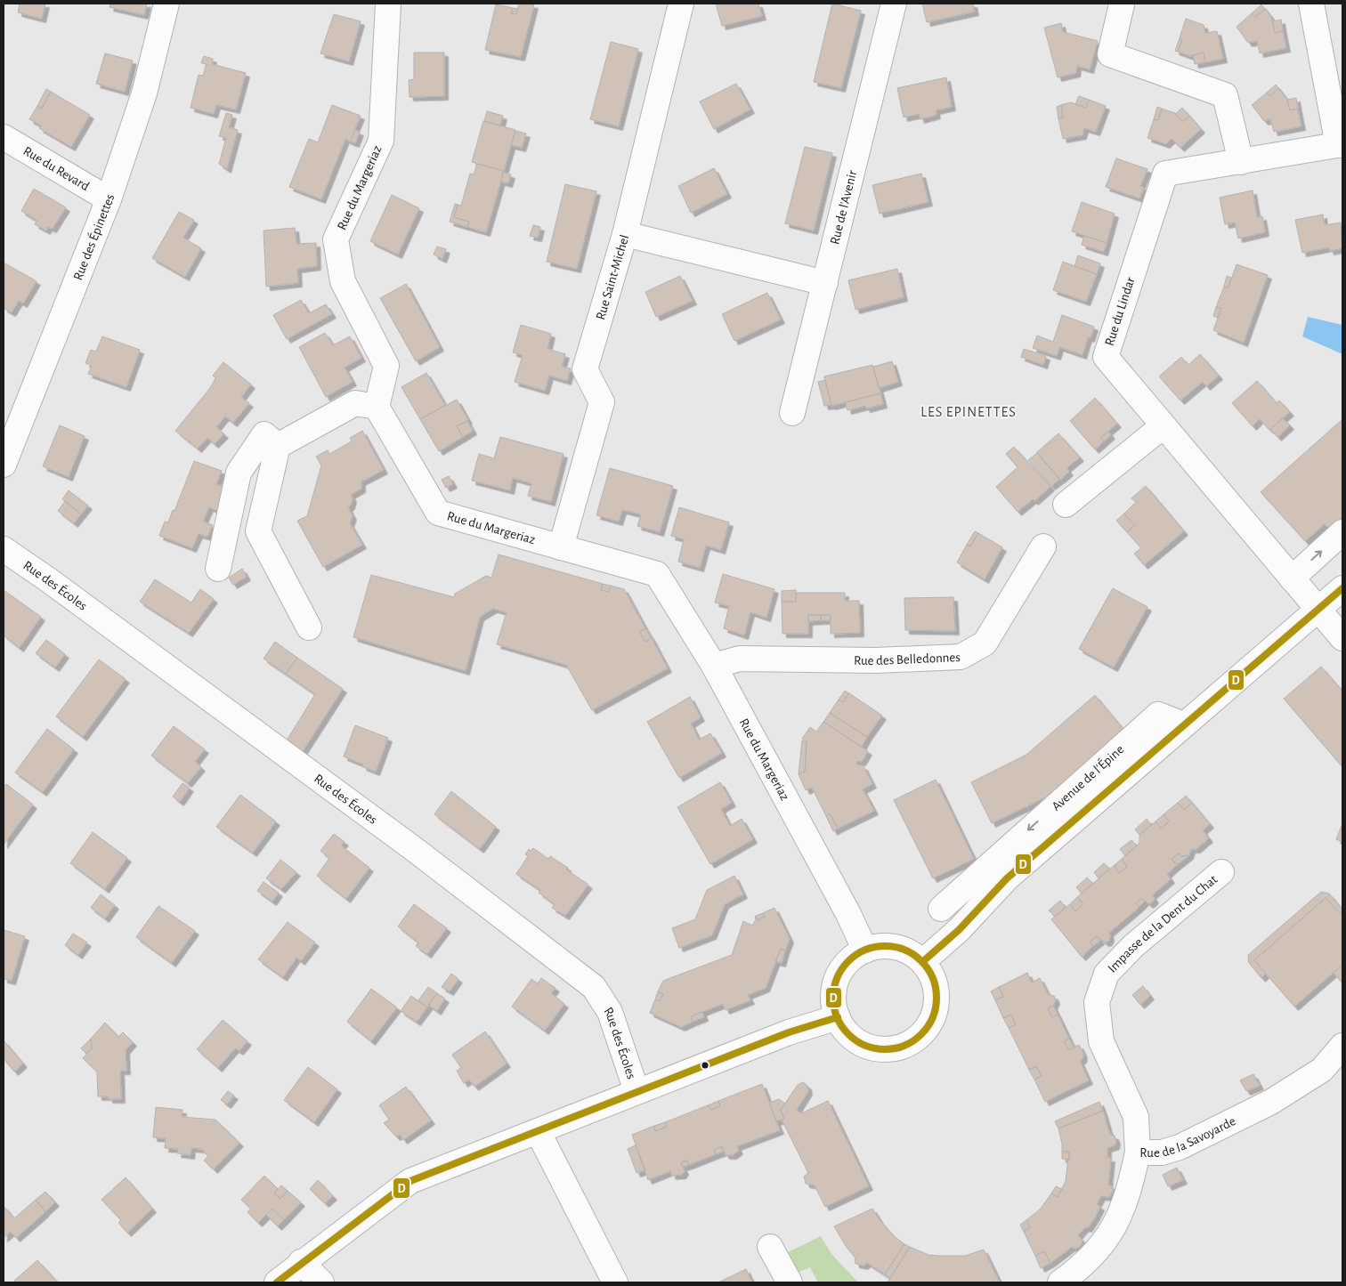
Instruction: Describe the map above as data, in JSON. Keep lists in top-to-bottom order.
{
  "streets": {
    "street": [
      "Rue du Revard",
      "Rue du Margeriaz",
      "Rue de l'Avenir",
      "Rue des Épinettes",
      "Rue Saint-Michel",
      "Rue du Lindar",
      "Rue des Écoles",
      "Rue des Belledonnes",
      "Avenue de l'Épine",
      "Impasse de la Dent du Chat",
      "Rue de la Savoyarde"
    ]
  },
  "crossings": [
    ["Rue du Revard", "Rue des Épinettes"],
    ["Rue du Margeriaz", "Rue Saint-Michel"],
    ["Rue du Margeriaz", "Rue des Belledonnes"],
    ["Rue du Margeriaz", "Avenue de l'Épine"],
    ["Rue du Lindar", "Avenue de l'Épine"],
    ["Impasse de la Dent du Chat", "Rue de la Savoyarde"]
  ],
  "districts": ["LES EPINETTES"],
  "lines": ["transit line D"]
}
